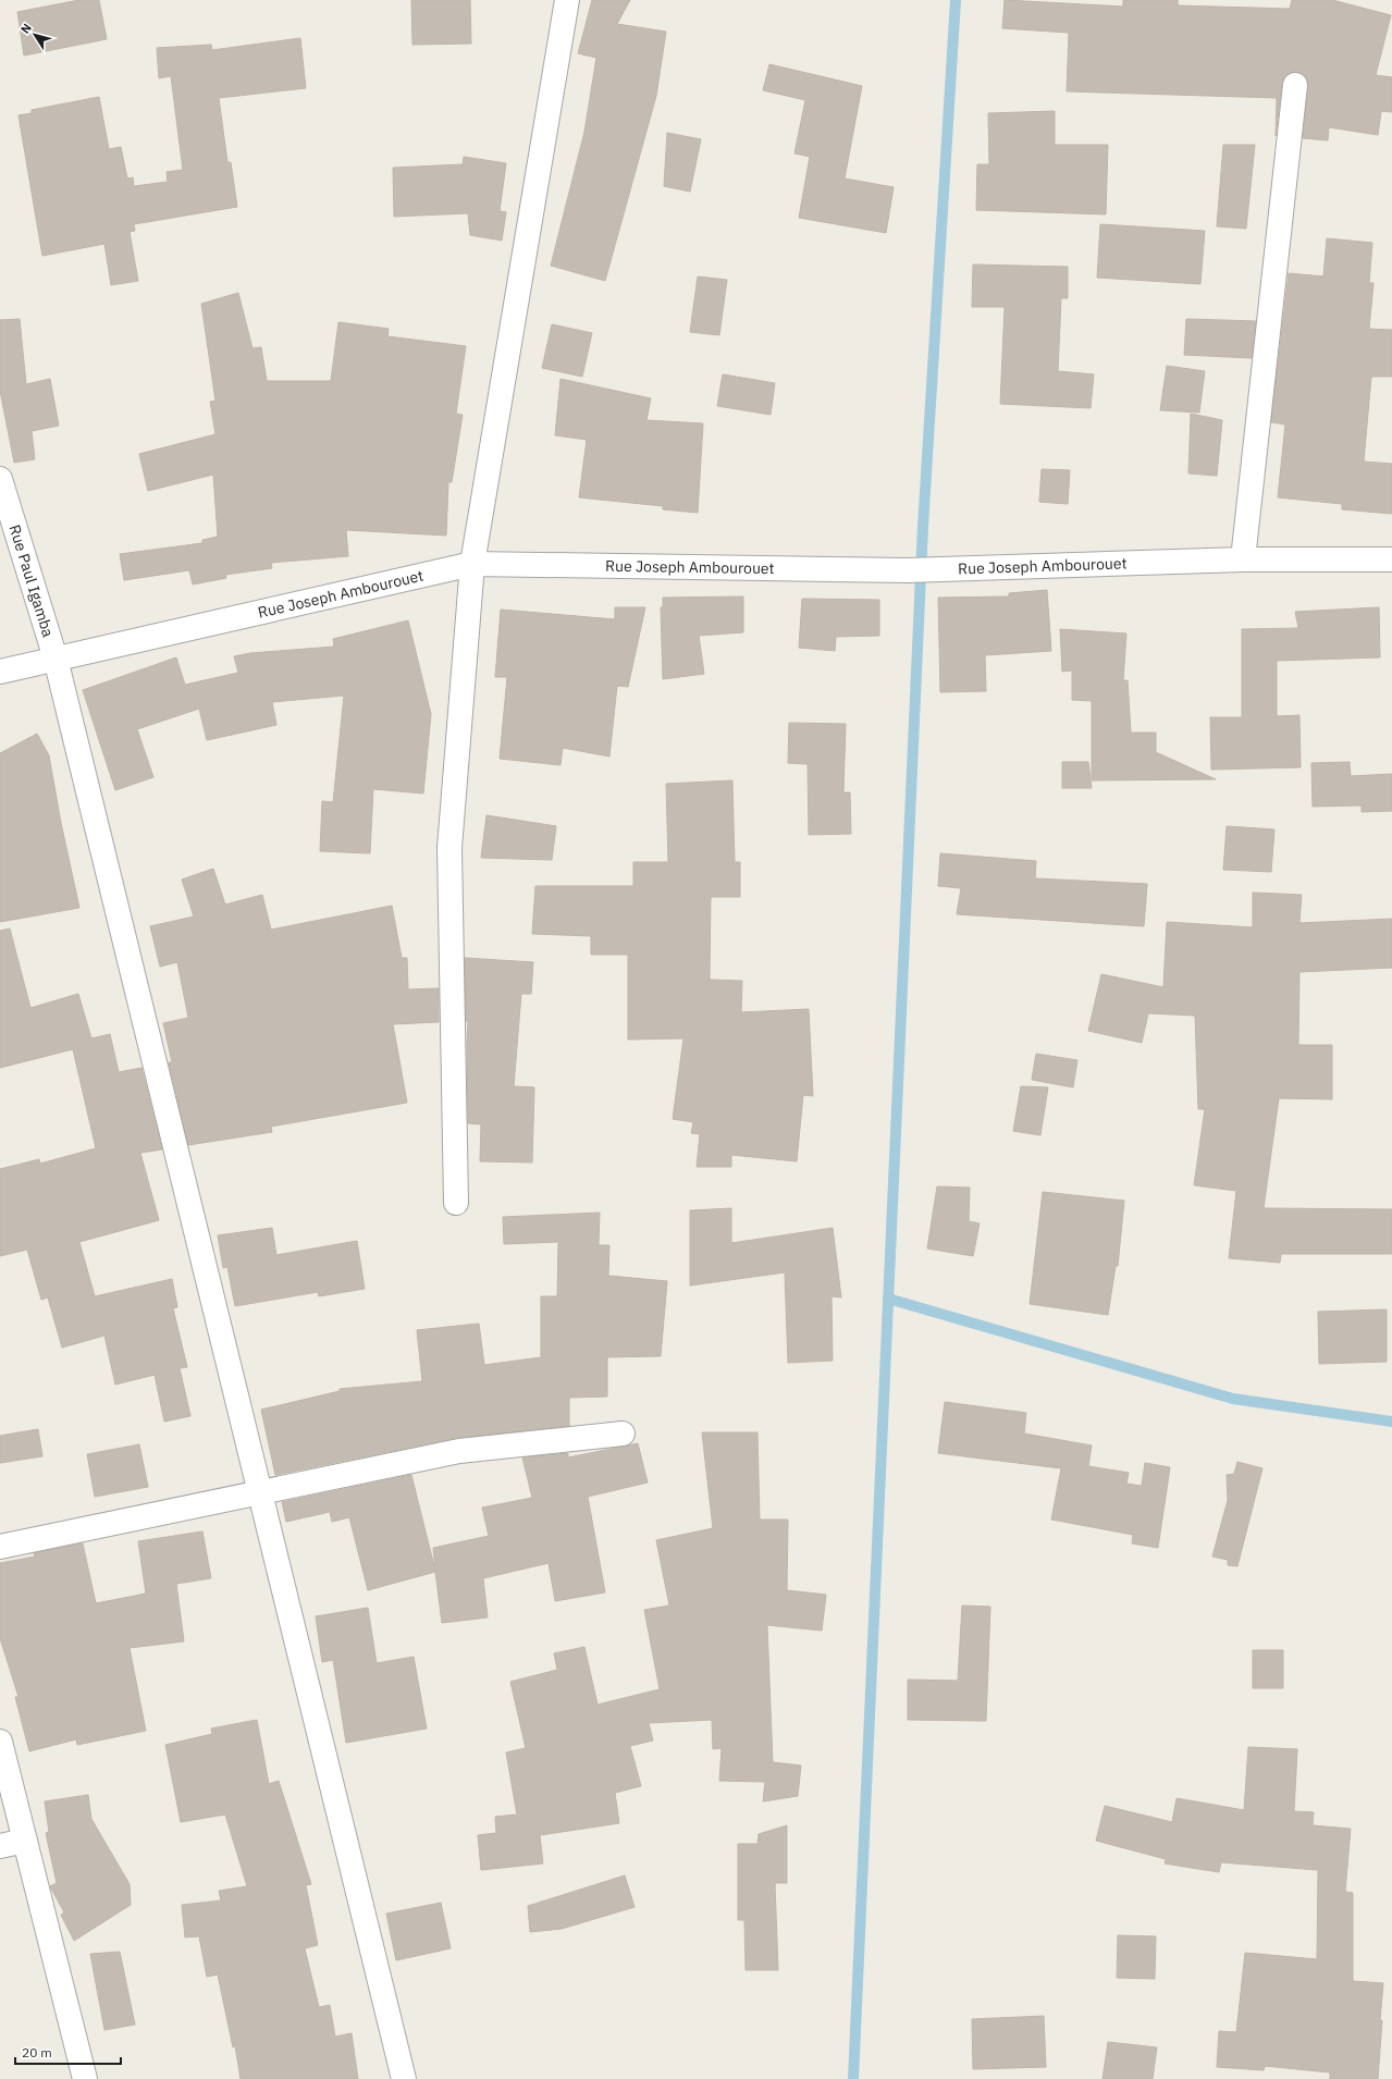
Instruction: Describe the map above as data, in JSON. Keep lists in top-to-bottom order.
{
  "streets": {
    "street": ["Rue Joseph Ambourouet", "Rue Paul Igamba"]
  },
  "crossings": [
    ["Rue Joseph Ambourouet", "Rue Paul Igamba"]
  ],
  "scale_bar": "20 m",
  "north": "top left"
}
